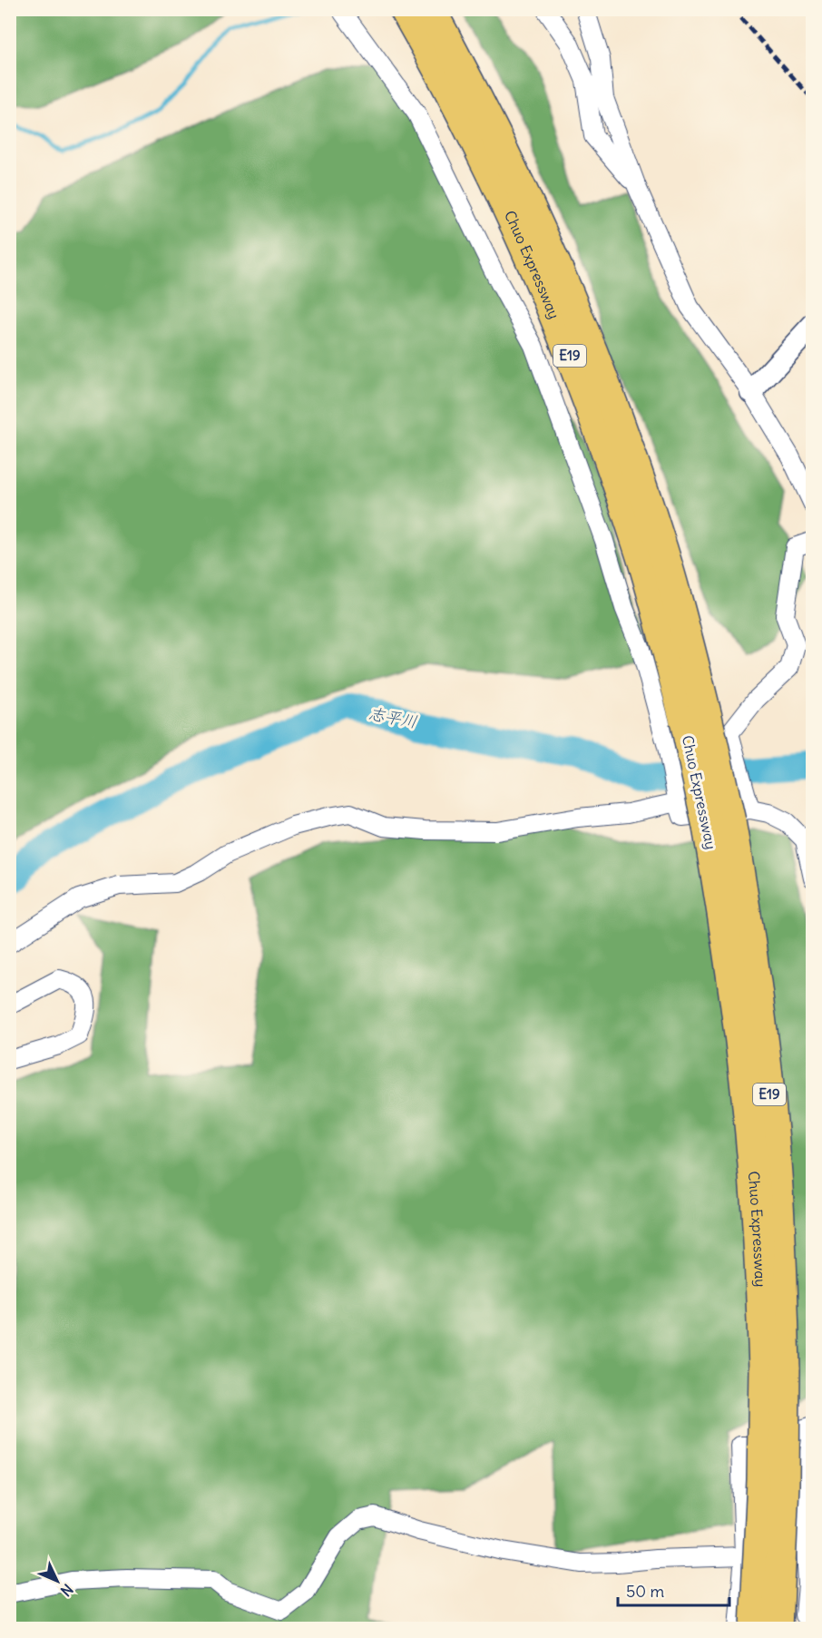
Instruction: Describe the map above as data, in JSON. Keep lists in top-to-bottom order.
{
  "streets": {
    "highway": ["Chuo Expressway", "E19"]
  },
  "water": ["志平川"],
  "scale_bar": "50 m",
  "north": "bottom right"
}
